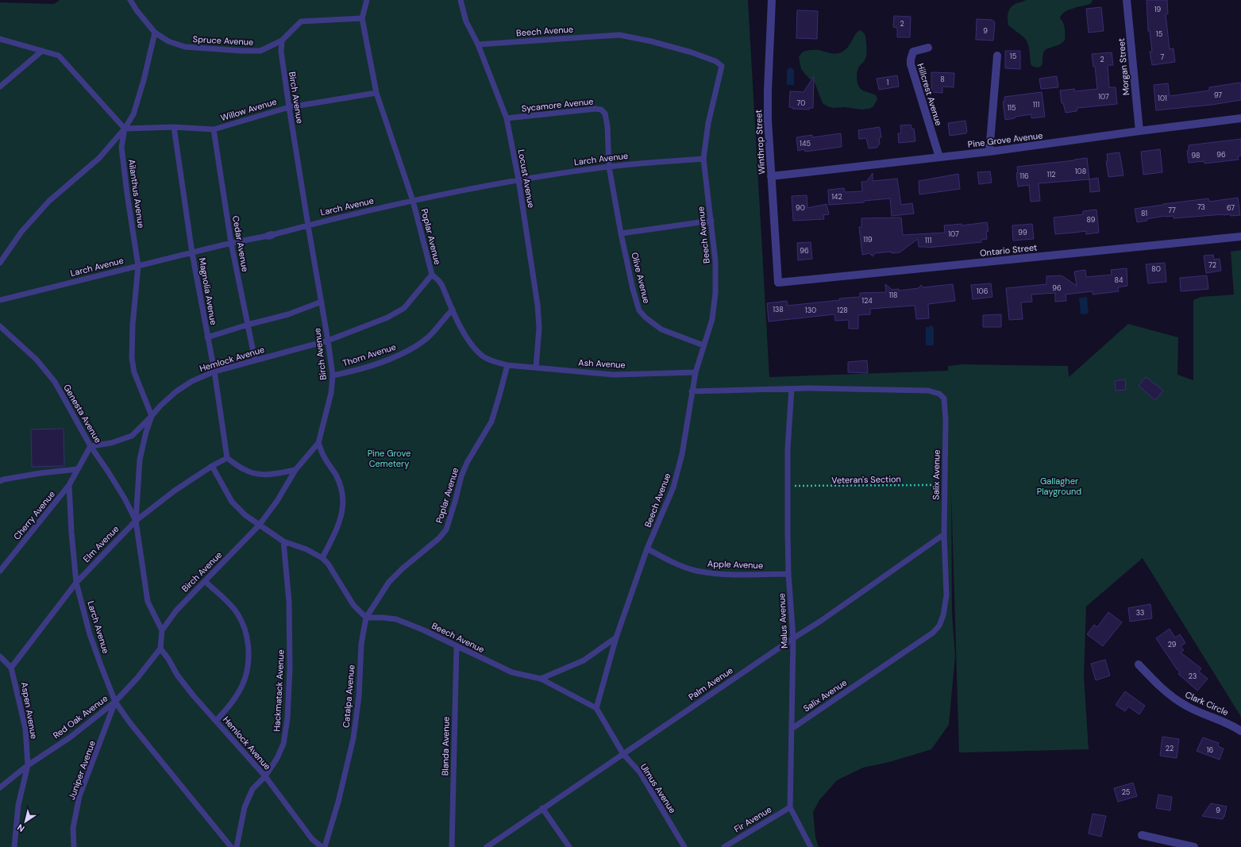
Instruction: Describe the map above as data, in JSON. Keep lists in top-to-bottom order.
{
  "streets": {
    "street": [
      "Morgan Street",
      "Hillcrest Avenue",
      "Pine Grove Avenue",
      "Winthrop Street",
      "Ontario Street",
      "Clark Circle"
    ],
    "lane": [
      "Beech Avenue",
      "Spruce Avenue",
      "Birch Avenue",
      "Sycamore Avenue",
      "Willow Avenue",
      "Larch Avenue",
      "Locust Avenue",
      "Ailanthus Avenue",
      "Poplar Avenue",
      "Cedar Avenue",
      "Olive Avenue",
      "Magnolia Avenue",
      "Thorn Avenue",
      "Hemlock Avenue",
      "Ash Avenue",
      "Genesta Avenue",
      "Salix Avenue",
      "Cherry Avenue",
      "Elm Avenue",
      "Apple Avenue",
      "Malus Avenue",
      "Palm Avenue",
      "Hackmatack Avenue",
      "Catalpa Avenue",
      "Aspen Avenue",
      "Red Oak Avenue",
      "Blanda Avenue",
      "Juniper Avenue",
      "Ulmus Avenue",
      "Fir Avenue"
    ],
    "path": ["Veteran's Section"]
  },
  "crossings": [
    ["Beech Avenue", "Larch Avenue"],
    ["Beech Avenue", "Locust Avenue"],
    ["Beech Avenue", "Poplar Avenue"],
    ["Beech Avenue", "Olive Avenue"],
    ["Beech Avenue", "Ash Avenue"],
    ["Beech Avenue", "Salix Avenue"],
    ["Beech Avenue", "Apple Avenue"],
    ["Beech Avenue", "Catalpa Avenue"],
    ["Beech Avenue", "Blanda Avenue"],
    ["Beech Avenue", "Ulmus Avenue"],
    ["Spruce Avenue", "Birch Avenue"],
    ["Spruce Avenue", "Poplar Avenue"],
    ["Morgan Street", "Pine Grove Avenue"],
    ["Hillcrest Avenue", "Pine Grove Avenue"],
    ["Birch Avenue", "Willow Avenue"],
    ["Birch Avenue", "Larch Avenue"],
    ["Birch Avenue", "Thorn Avenue"],
    ["Birch Avenue", "Hemlock Avenue"],
    ["Sycamore Avenue", "Larch Avenue"],
    ["Sycamore Avenue", "Locust Avenue"],
    ["Sycamore Avenue", "Olive Avenue"],
    ["Willow Avenue", "Ailanthus Avenue"],
    ["Willow Avenue", "Poplar Avenue"],
    ["Willow Avenue", "Cedar Avenue"],
    ["Willow Avenue", "Magnolia Avenue"],
    ["Pine Grove Avenue", "Winthrop Street"],
    ["Winthrop Street", "Ontario Street"],
    ["Larch Avenue", "Locust Avenue"],
    ["Larch Avenue", "Ailanthus Avenue"],
    ["Larch Avenue", "Poplar Avenue"],
    ["Larch Avenue", "Cedar Avenue"],
    ["Larch Avenue", "Magnolia Avenue"],
    ["Larch Avenue", "Cherry Avenue"],
    ["Larch Avenue", "Elm Avenue"],
    ["Larch Avenue", "Red Oak Avenue"],
    ["Larch Avenue", "Juniper Avenue"],
    ["Locust Avenue", "Ash Avenue"],
    ["Ailanthus Avenue", "Hemlock Avenue"],
    ["Poplar Avenue", "Thorn Avenue"],
    ["Poplar Avenue", "Hemlock Avenue"],
    ["Poplar Avenue", "Ash Avenue"],
    ["Poplar Avenue", "Catalpa Avenue"],
    ["Cedar Avenue", "Hemlock Avenue"],
    ["Magnolia Avenue", "Hemlock Avenue"],
    ["Magnolia Avenue", "Elm Avenue"],
    ["Hemlock Avenue", "Genesta Avenue"],
    ["Hemlock Avenue", "Elm Avenue"],
    ["Hemlock Avenue", "Hackmatack Avenue"],
    ["Hemlock Avenue", "Red Oak Avenue"],
    ["Genesta Avenue", "Elm Avenue"],
    ["Salix Avenue", "Veteran's Section"],
    ["Salix Avenue", "Malus Avenue"],
    ["Salix Avenue", "Palm Avenue"],
    ["Veteran's Section", "Malus Avenue"],
    ["Elm Avenue", "Aspen Avenue"],
    ["Apple Avenue", "Malus Avenue"],
    ["Malus Avenue", "Palm Avenue"],
    ["Malus Avenue", "Fir Avenue"],
    ["Palm Avenue", "Ulmus Avenue"],
    ["Aspen Avenue", "Red Oak Avenue"],
    ["Red Oak Avenue", "Juniper Avenue"]
  ],
  "parks": ["Pine Grove Cemetery", "Gallagher Playground"],
  "house_numbers": [
    "19",
    "2",
    "9",
    "15",
    "15",
    "7",
    "2",
    "8",
    "1",
    "97",
    "107",
    "101",
    "70",
    "111",
    "115",
    "145",
    "96",
    "98",
    "108",
    "112",
    "116",
    "142",
    "73",
    "90",
    "67",
    "77",
    "81",
    "89",
    "99",
    "107",
    "119",
    "111",
    "96",
    "72",
    "80",
    "84",
    "96",
    "106",
    "118",
    "124",
    "138",
    "130",
    "128",
    "33",
    "29",
    "23",
    "22",
    "16",
    "25",
    "9"
  ],
  "north": "bottom left"
}
